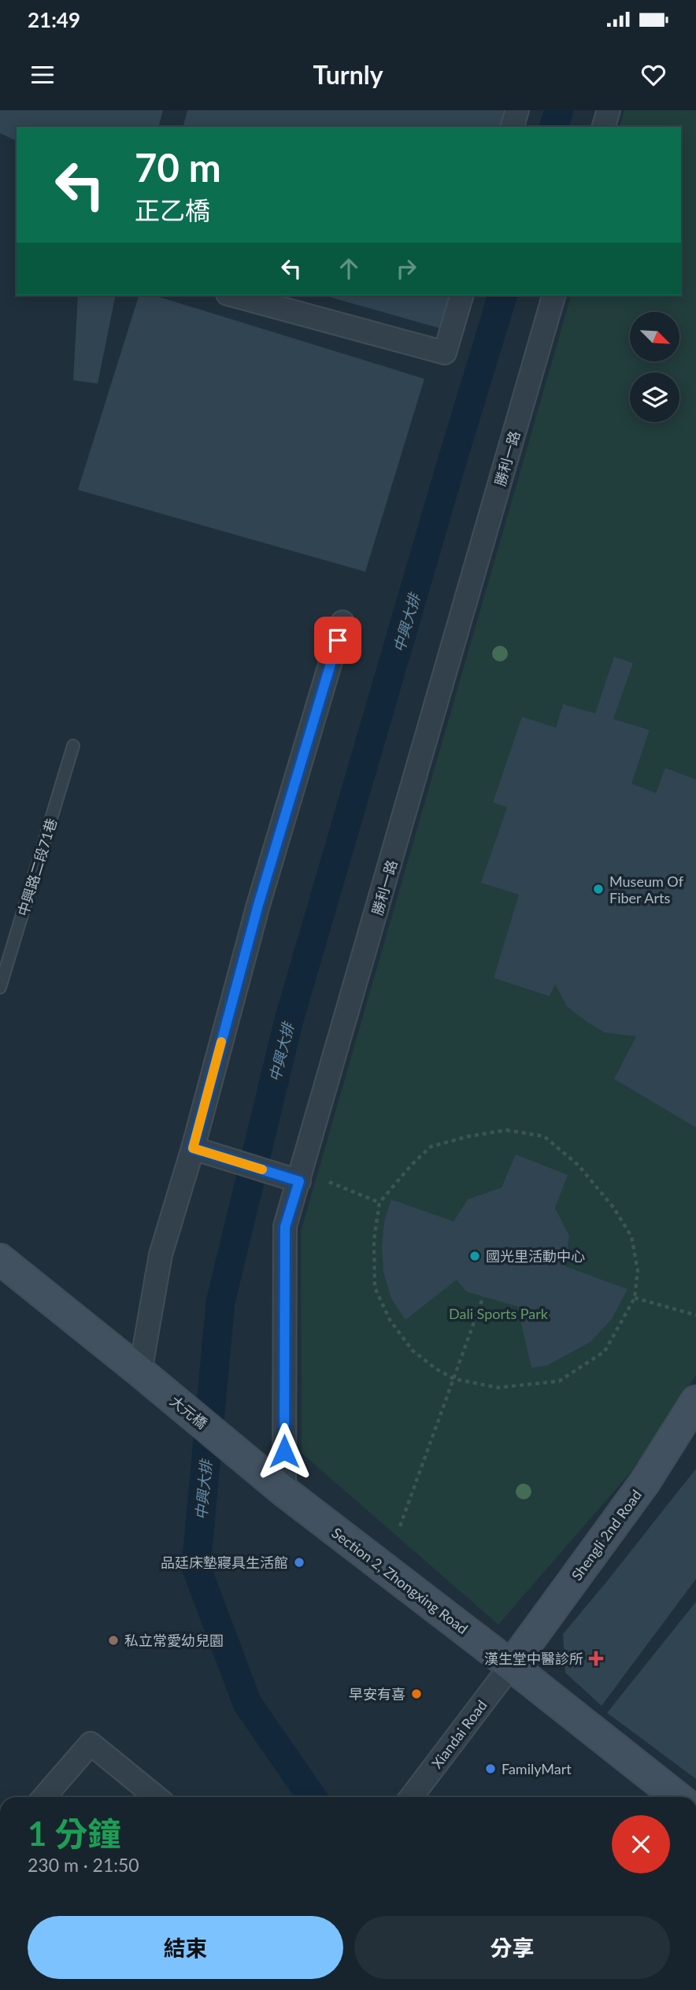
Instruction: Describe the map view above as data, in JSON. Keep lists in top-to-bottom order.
{
  "streets": {
    "street": [
      "勝利一路",
      "大元橋",
      "Shengli 2nd Road",
      "Section 2, Zhongxing Road",
      "Xiandai Road"
    ],
    "lane": ["中興路二段71巷"]
  },
  "crossings": [
    ["勝利一路", "Section 2, Zhongxing Road"],
    ["大元橋", "Section 2, Zhongxing Road"],
    ["Shengli 2nd Road", "Section 2, Zhongxing Road"],
    ["Shengli 2nd Road", "Xiandai Road"],
    ["Section 2, Zhongxing Road", "Xiandai Road"]
  ],
  "water": ["中興大排"],
  "parks": ["Dali Sports Park"],
  "places": {
    "other": [
      "Museum Of Fiber Arts",
      "國光里活動中心",
      "品廷床墊寢具生活館",
      "私立常愛幼兒園",
      "早安有喜",
      "FamilyMart"
    ],
    "health": ["漢生堂中醫診所"]
  },
  "north": "bottom right",
  "page": {
    "status": "21:49",
    "header": "Turnly",
    "turn": ["70 m", "正乙橋"],
    "heading": ["1 分鐘", "230 m · 21:50"],
    "buttons": ["結束", "分享"]
  }
}
